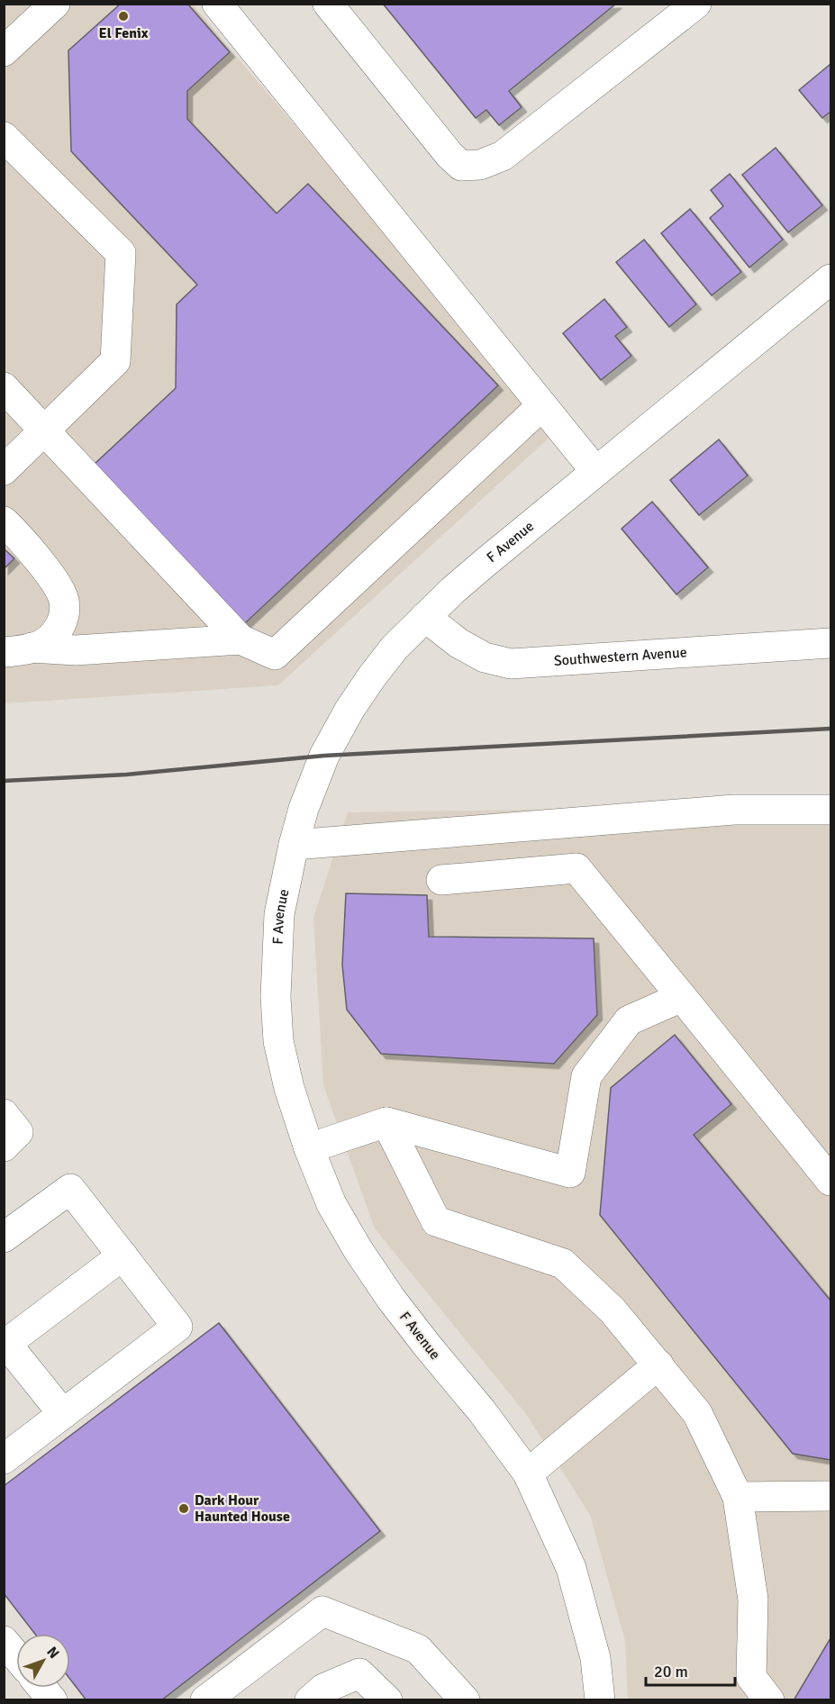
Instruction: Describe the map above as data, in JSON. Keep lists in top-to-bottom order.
{
  "streets": {
    "street": ["F Avenue", "Southwestern Avenue"]
  },
  "crossings": [
    ["F Avenue", "Southwestern Avenue"]
  ],
  "places": ["El Fenix", "Dark Hour Haunted House"],
  "scale_bar": "20 m",
  "north": "top right"
}
